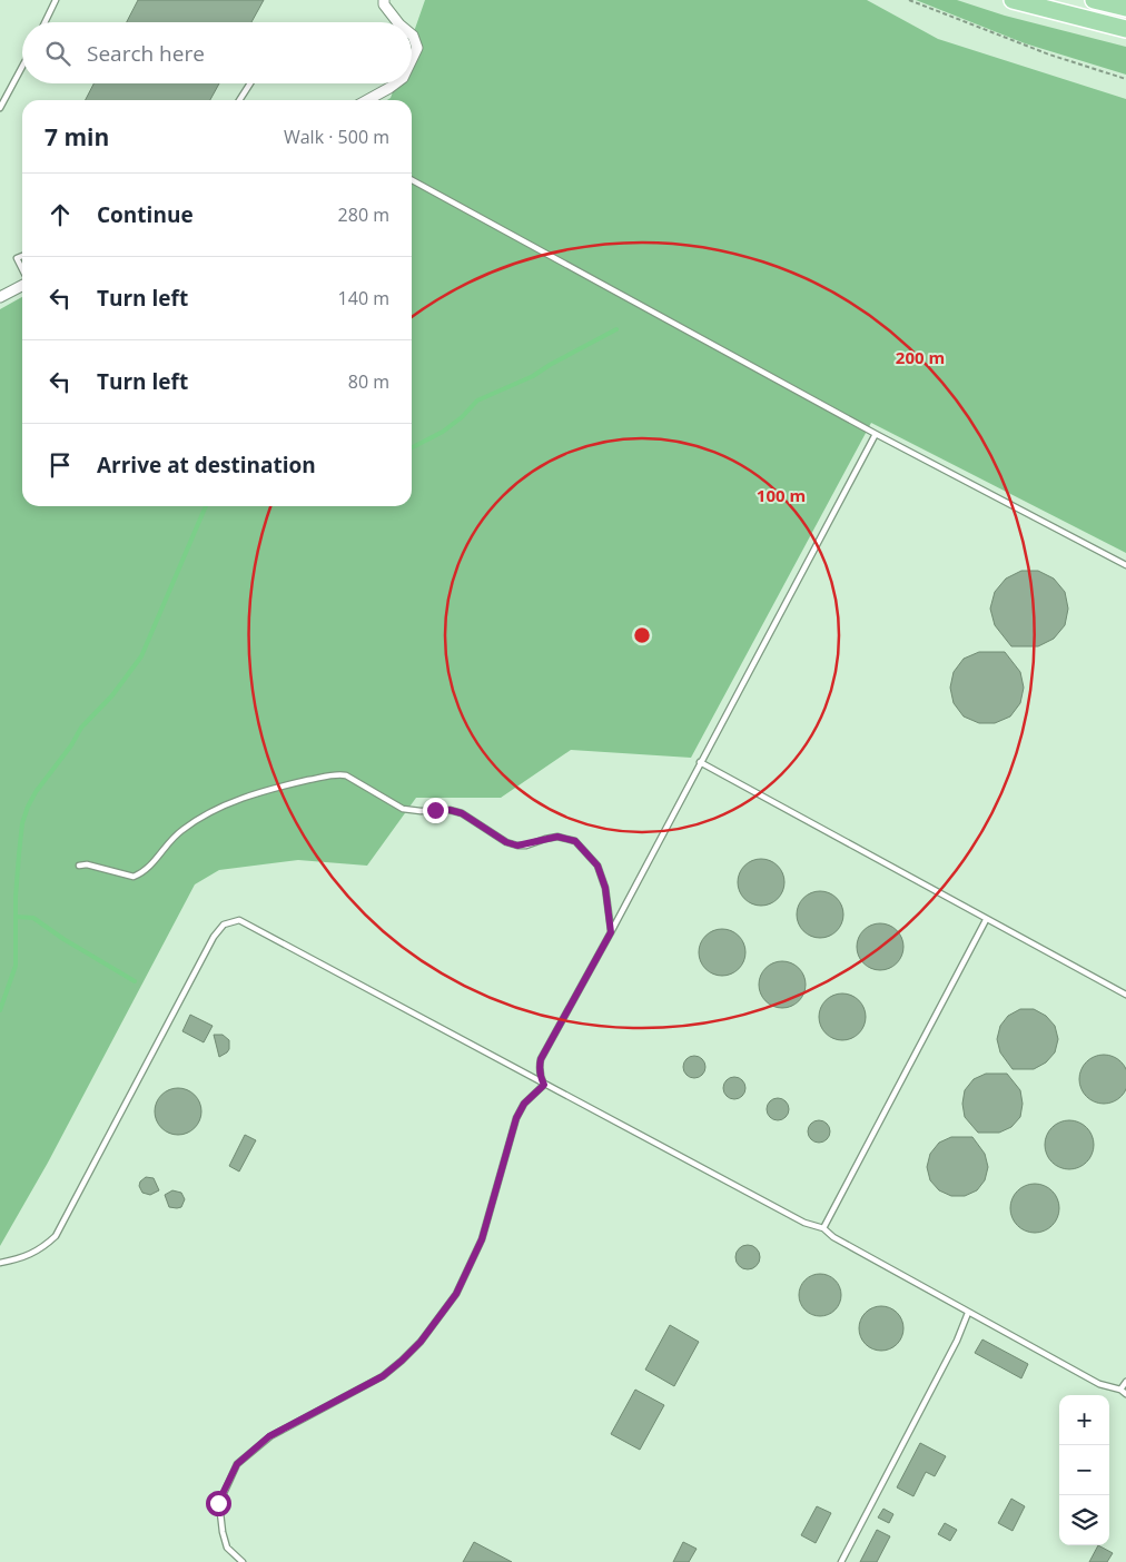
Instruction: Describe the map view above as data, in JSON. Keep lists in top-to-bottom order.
{
  "page": {
    "search": "Search here",
    "heading": ["7 min", "Walk · 500 m"],
    "list": [
      ["Continue", "280 m"],
      ["Turn left", "140 m"],
      ["Turn left", "80 m"],
      "Arrive at destination"
    ],
    "map_buttons": ["+", "−"]
  },
  "rings": ["200 m", "100 m"]
}
